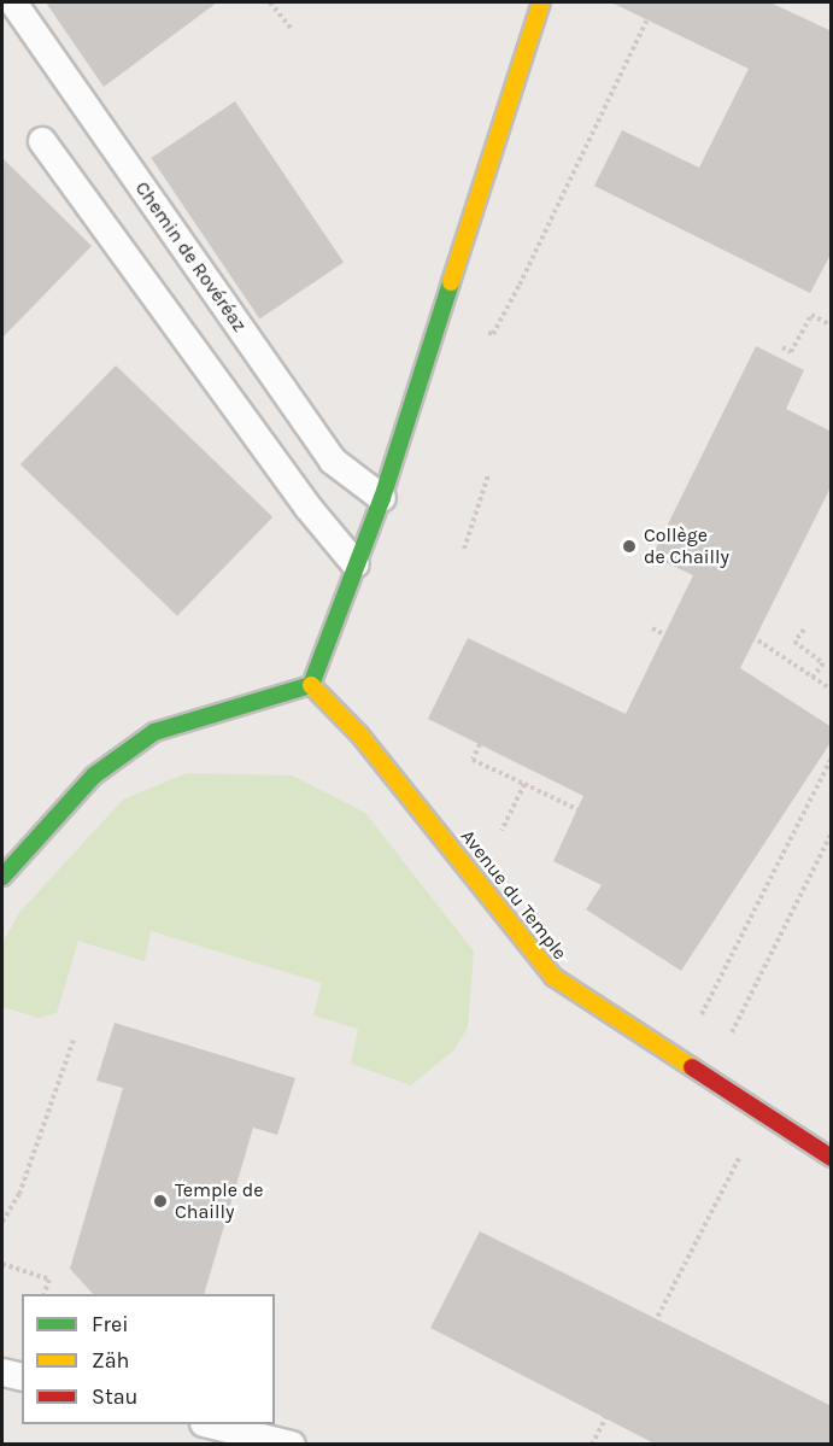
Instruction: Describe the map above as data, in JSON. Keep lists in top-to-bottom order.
{
  "streets": {
    "street": ["Avenue du Temple"],
    "lane": ["Chemin de Rovéréaz"]
  },
  "places": ["Collège de Chailly", "Temple de Chailly"],
  "legend": ["Frei", "Zäh", "Stau"]
}
